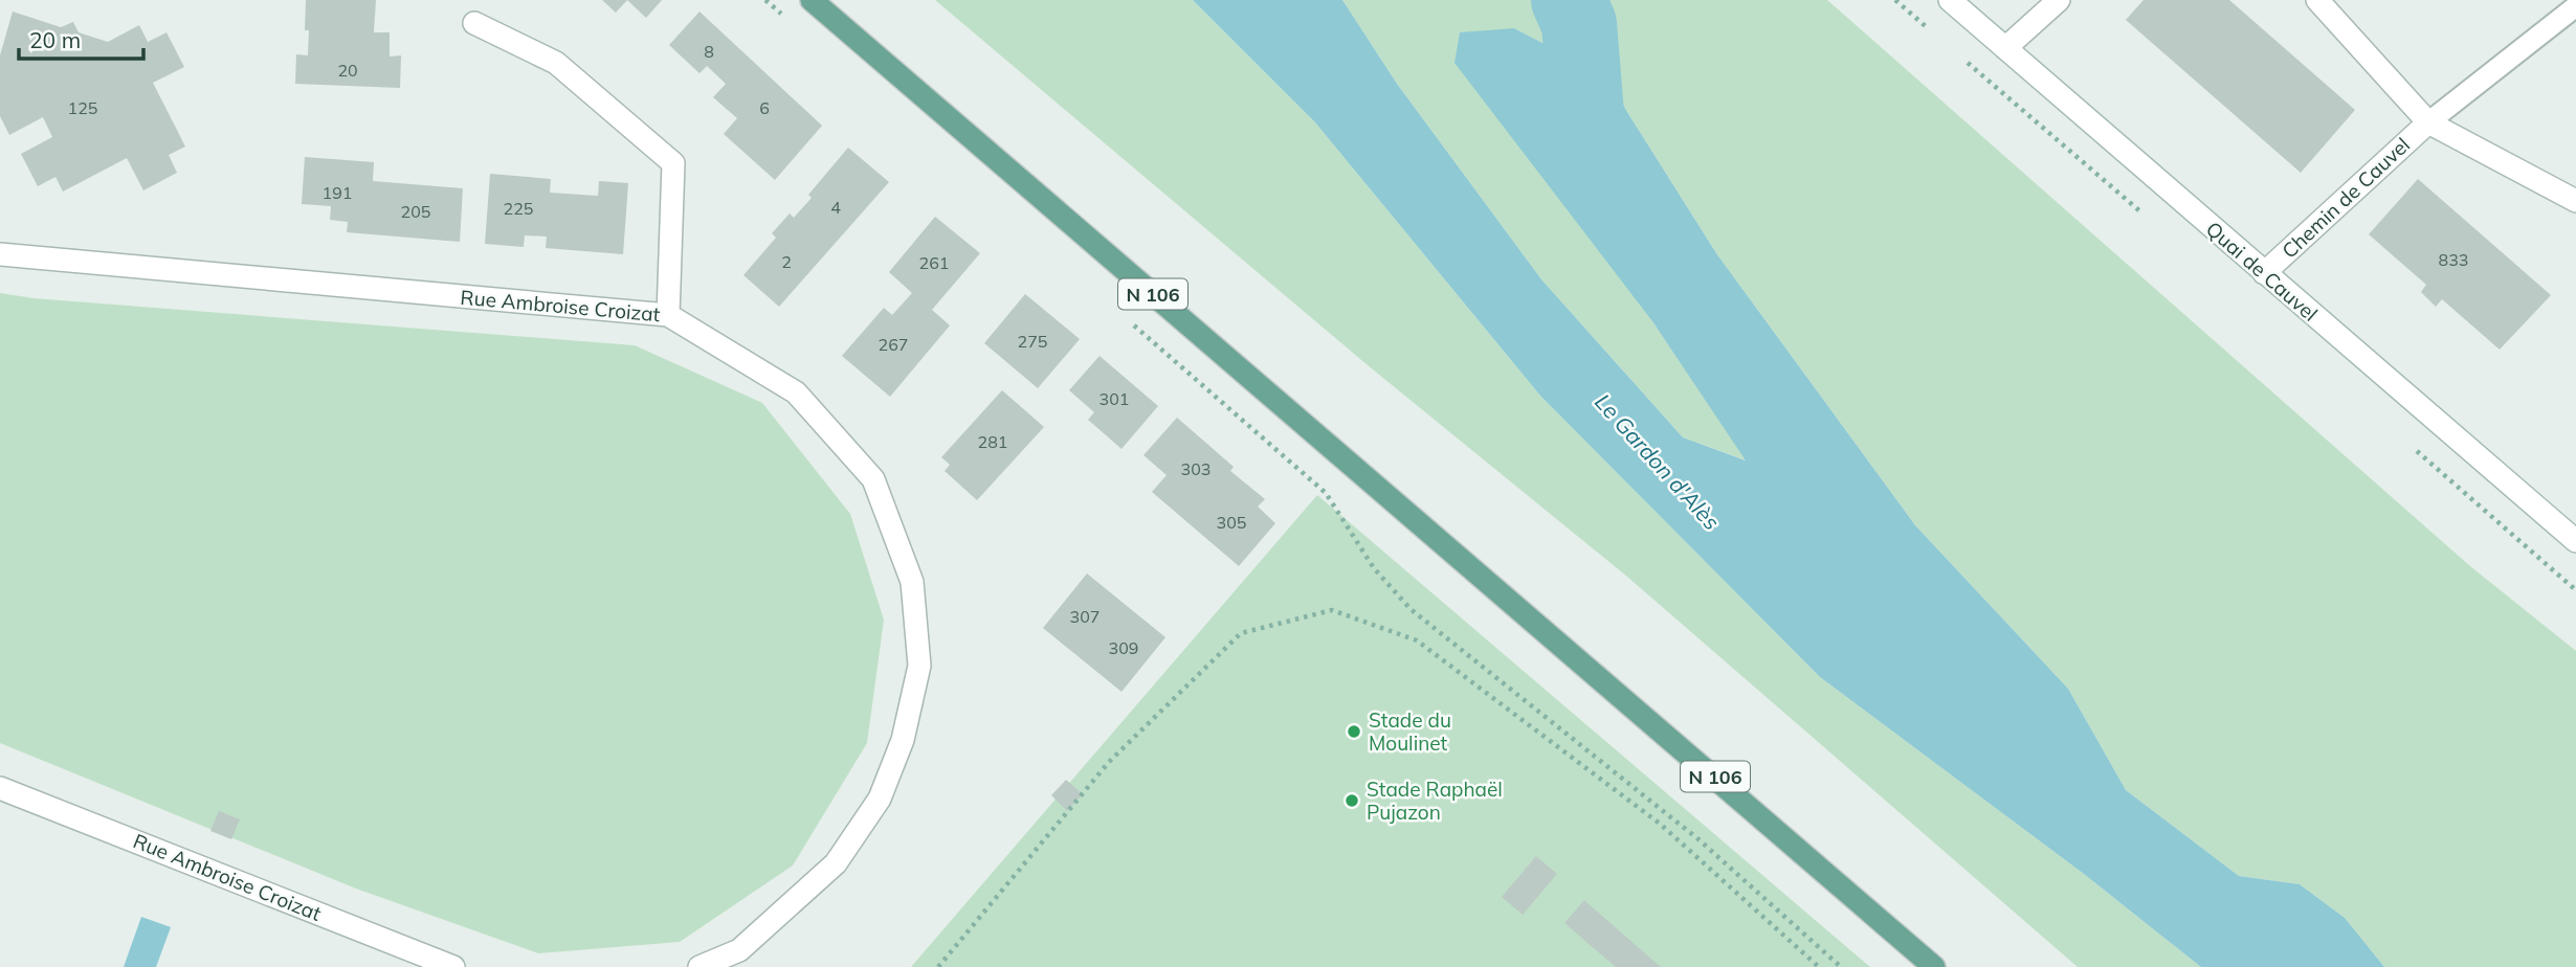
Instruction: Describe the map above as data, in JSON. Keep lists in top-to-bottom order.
{
  "streets": {
    "main road": ["N 106"],
    "street": ["Chemin de Cauvel", "Quai de Cauvel", "Rue Ambroise Croizat"]
  },
  "crossings": [
    ["Chemin de Cauvel", "Quai de Cauvel"]
  ],
  "water": ["Le Gardon d'Alès"],
  "places": ["Stade du Moulinet", "Stade Raphaël Pujazon"],
  "house_numbers": [
    "8",
    "20",
    "125",
    "6",
    "191",
    "4",
    "225",
    "205",
    "833",
    "2",
    "261",
    "275",
    "267",
    "301",
    "281",
    "303",
    "305",
    "307",
    "309"
  ],
  "scale_bar": "20 m"
}
